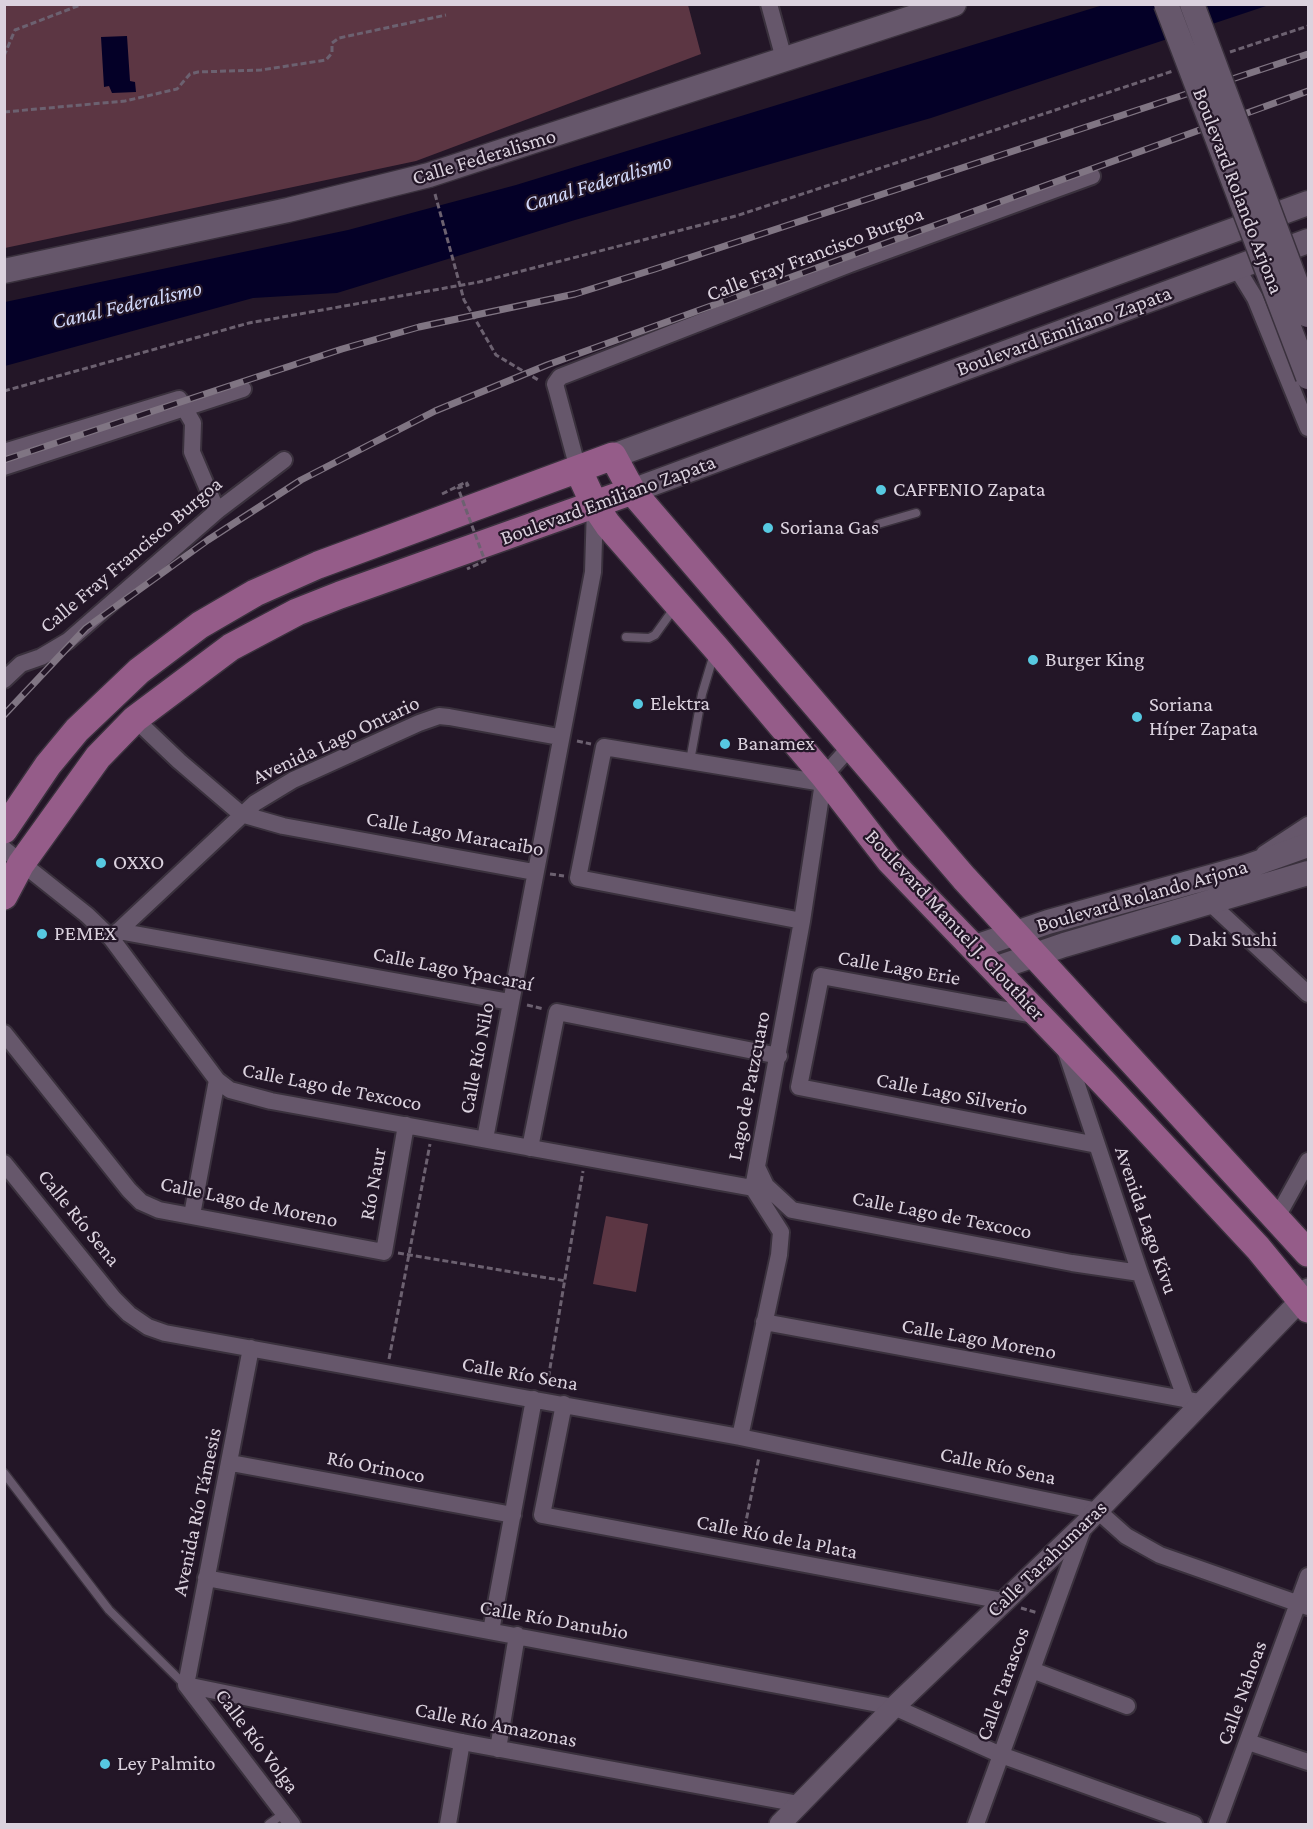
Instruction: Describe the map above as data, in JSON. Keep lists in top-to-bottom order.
{
  "streets": {
    "main road": [
      "Calle Federalismo",
      "Boulevard Rolando Arjona",
      "Boulevard Emiliano Zapata",
      "Boulevard Manuel J. Clouthier"
    ],
    "street": [
      "Calle Fray Francisco Burgoa",
      "Avenida Lago Ontario",
      "Calle Lago Maracaibo",
      "Calle Lago Erie",
      "Calle Lago Ypacaraí",
      "Calle Río Nilo",
      "Lago de Patzcuaro",
      "Calle Lago de Texcoco",
      "Calle Lago Silverio",
      "Río Naur",
      "Calle Lago de Moreno",
      "Calle Río Sena",
      "Avenida Lago Kivu",
      "Calle Lago Moreno",
      "Río Orinoco",
      "Avenida Río Támesis",
      "Calle Río de la Plata",
      "Calle Tarahumaras",
      "Calle Río Danubio",
      "Calle Tarascos",
      "Calle Nahoas",
      "Calle Río Amazonas",
      "Calle Río Volga"
    ]
  },
  "crossings": [
    ["Boulevard Rolando Arjona", "Boulevard Manuel J. Clouthier"],
    ["Boulevard Emiliano Zapata", "Calle Lago Maracaibo"],
    ["Boulevard Emiliano Zapata", "Boulevard Manuel J. Clouthier"],
    ["Boulevard Emiliano Zapata", "Calle Río Nilo"],
    ["Boulevard Emiliano Zapata", "Calle Lago de Texcoco"],
    ["Avenida Lago Ontario", "Calle Lago Maracaibo"],
    ["Avenida Lago Ontario", "Calle Lago Ypacaraí"],
    ["Avenida Lago Ontario", "Calle Río Nilo"],
    ["Avenida Lago Ontario", "Calle Lago de Texcoco"],
    ["Calle Lago Maracaibo", "Calle Río Nilo"],
    ["Boulevard Manuel J. Clouthier", "Calle Lago Erie"],
    ["Boulevard Manuel J. Clouthier", "Calle Río Nilo"],
    ["Boulevard Manuel J. Clouthier", "Lago de Patzcuaro"],
    ["Boulevard Manuel J. Clouthier", "Avenida Lago Kivu"],
    ["Boulevard Manuel J. Clouthier", "Calle Tarahumaras"],
    ["Calle Lago Erie", "Calle Lago Silverio"],
    ["Calle Lago Ypacaraí", "Calle Río Nilo"],
    ["Calle Lago Ypacaraí", "Lago de Patzcuaro"],
    ["Calle Lago Ypacaraí", "Calle Lago de Texcoco"],
    ["Calle Río Nilo", "Calle Lago de Texcoco"],
    ["Lago de Patzcuaro", "Calle Lago de Texcoco"],
    ["Calle Lago de Texcoco", "Río Naur"],
    ["Calle Lago de Texcoco", "Avenida Lago Kivu"],
    ["Calle Lago Silverio", "Avenida Lago Kivu"],
    ["Río Naur", "Calle Lago de Moreno"],
    ["Calle Río Sena", "Avenida Río Támesis"],
    ["Calle Río Sena", "Calle Río de la Plata"],
    ["Calle Río Sena", "Calle Tarahumaras"],
    ["Calle Río Sena", "Calle Tarascos"],
    ["Avenida Lago Kivu", "Calle Lago Moreno"],
    ["Avenida Lago Kivu", "Calle Tarahumaras"],
    ["Calle Lago Moreno", "Calle Tarahumaras"],
    ["Río Orinoco", "Avenida Río Támesis"],
    ["Avenida Río Támesis", "Calle Río Danubio"],
    ["Avenida Río Támesis", "Calle Río Amazonas"],
    ["Avenida Río Támesis", "Calle Río Volga"],
    ["Calle Río de la Plata", "Calle Tarahumaras"],
    ["Calle Tarahumaras", "Calle Río Danubio"],
    ["Calle Tarahumaras", "Calle Tarascos"],
    ["Calle Tarahumaras", "Calle Río Amazonas"],
    ["Calle Río Danubio", "Calle Tarascos"],
    ["Calle Río Amazonas", "Calle Río Volga"]
  ],
  "water": ["Canal Federalismo"],
  "places": [
    "CAFFENIO Zapata",
    "Soriana Gas",
    "Burger King",
    "Elektra",
    "Soriana Híper Zapata",
    "Banamex",
    "OXXO",
    "PEMEX",
    "Daki Sushi",
    "Ley Palmito"
  ]
}
